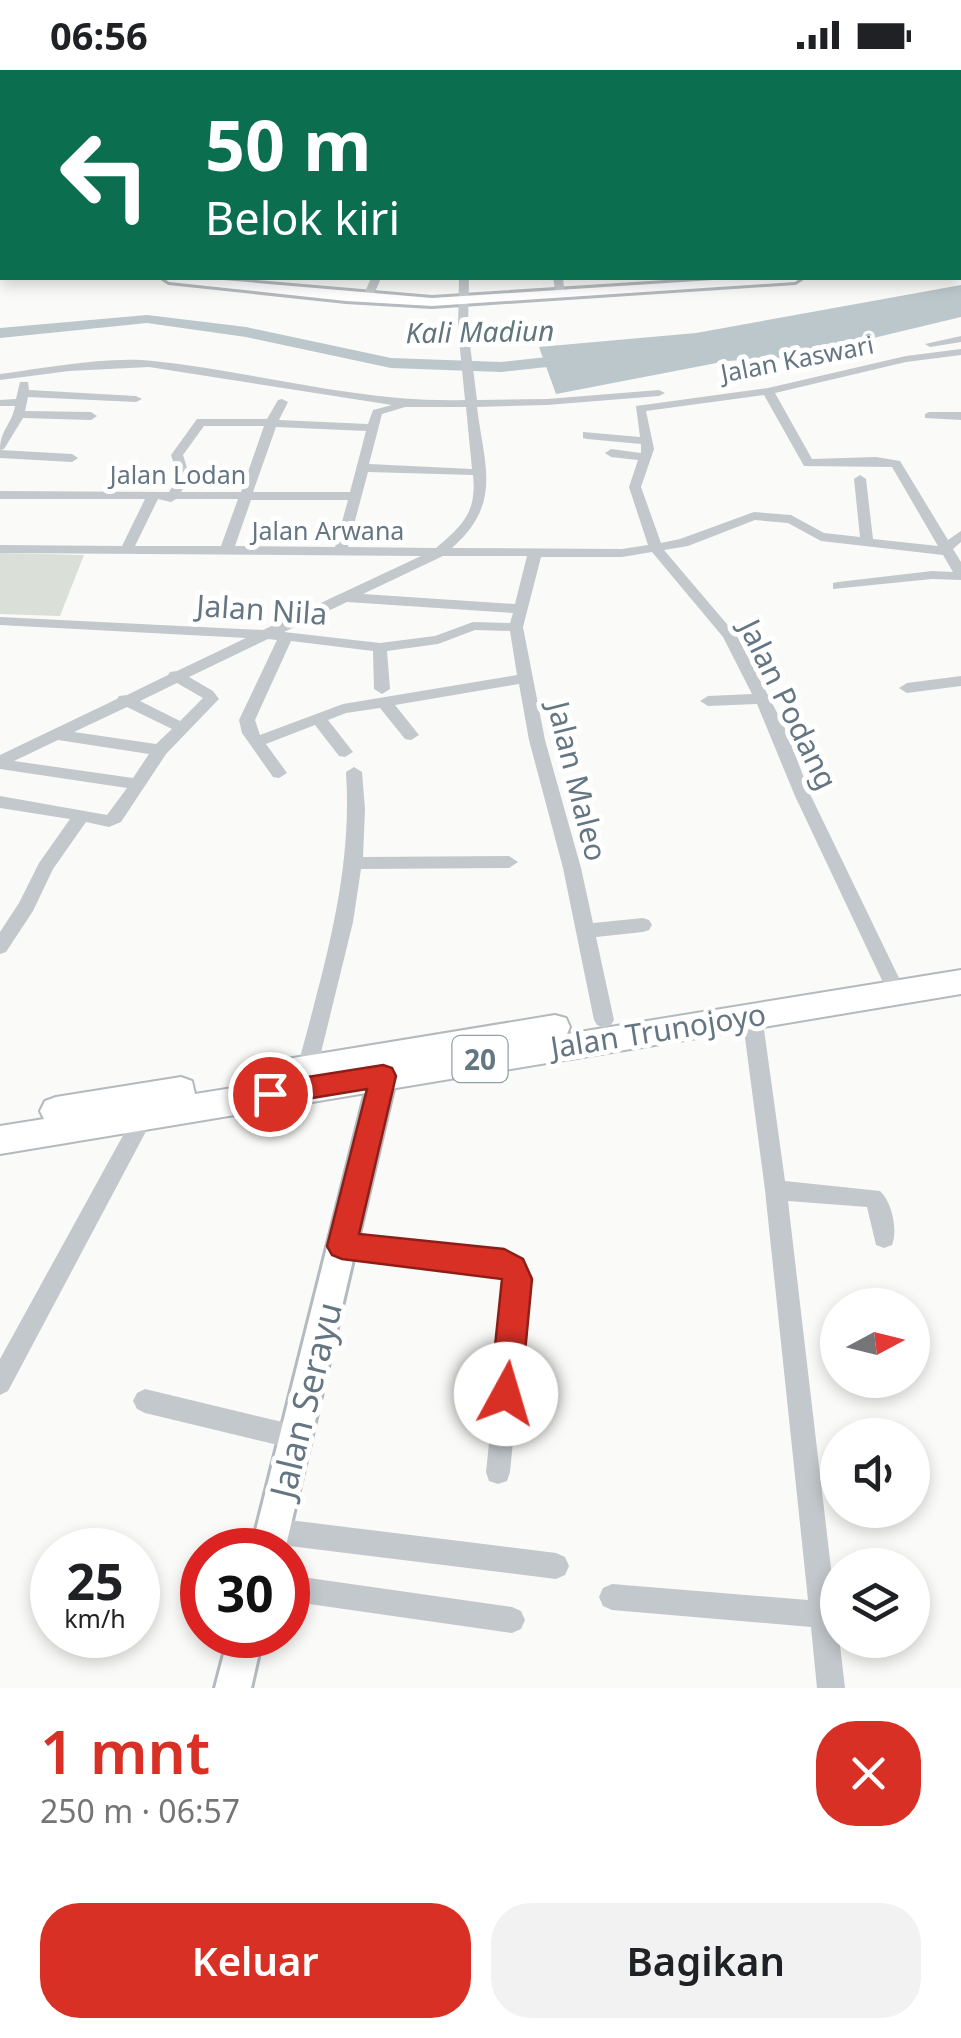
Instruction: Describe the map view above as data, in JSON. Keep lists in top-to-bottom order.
{
  "streets": {
    "highway": ["Jalan Trunojoyo", "20"],
    "main road": ["Jalan Serayu"],
    "street": [
      "Jalan Kaswari",
      "Jalan Lodan",
      "Jalan Arwana",
      "Jalan Nila",
      "Jalan Podang",
      "Jalan Maleo"
    ]
  },
  "crossings": [
    ["Jalan Kaswari", "Jalan Podang"],
    ["Jalan Arwana", "Jalan Podang"],
    ["Jalan Arwana", "Jalan Maleo"],
    ["Jalan Nila", "Jalan Maleo"],
    ["Jalan Podang", "Jalan Trunojoyo"],
    ["Jalan Maleo", "Jalan Trunojoyo"],
    ["Jalan Trunojoyo", "Jalan Serayu"]
  ],
  "water": ["Kali Madiun"],
  "north": "right",
  "page": {
    "status": "06:56",
    "turn": ["50 m", "Belok kiri"],
    "speed": "25 km/h",
    "limit": "30",
    "heading": ["1 mnt", "250 m · 06:57"],
    "buttons": ["Keluar", "Bagikan"]
  }
}
